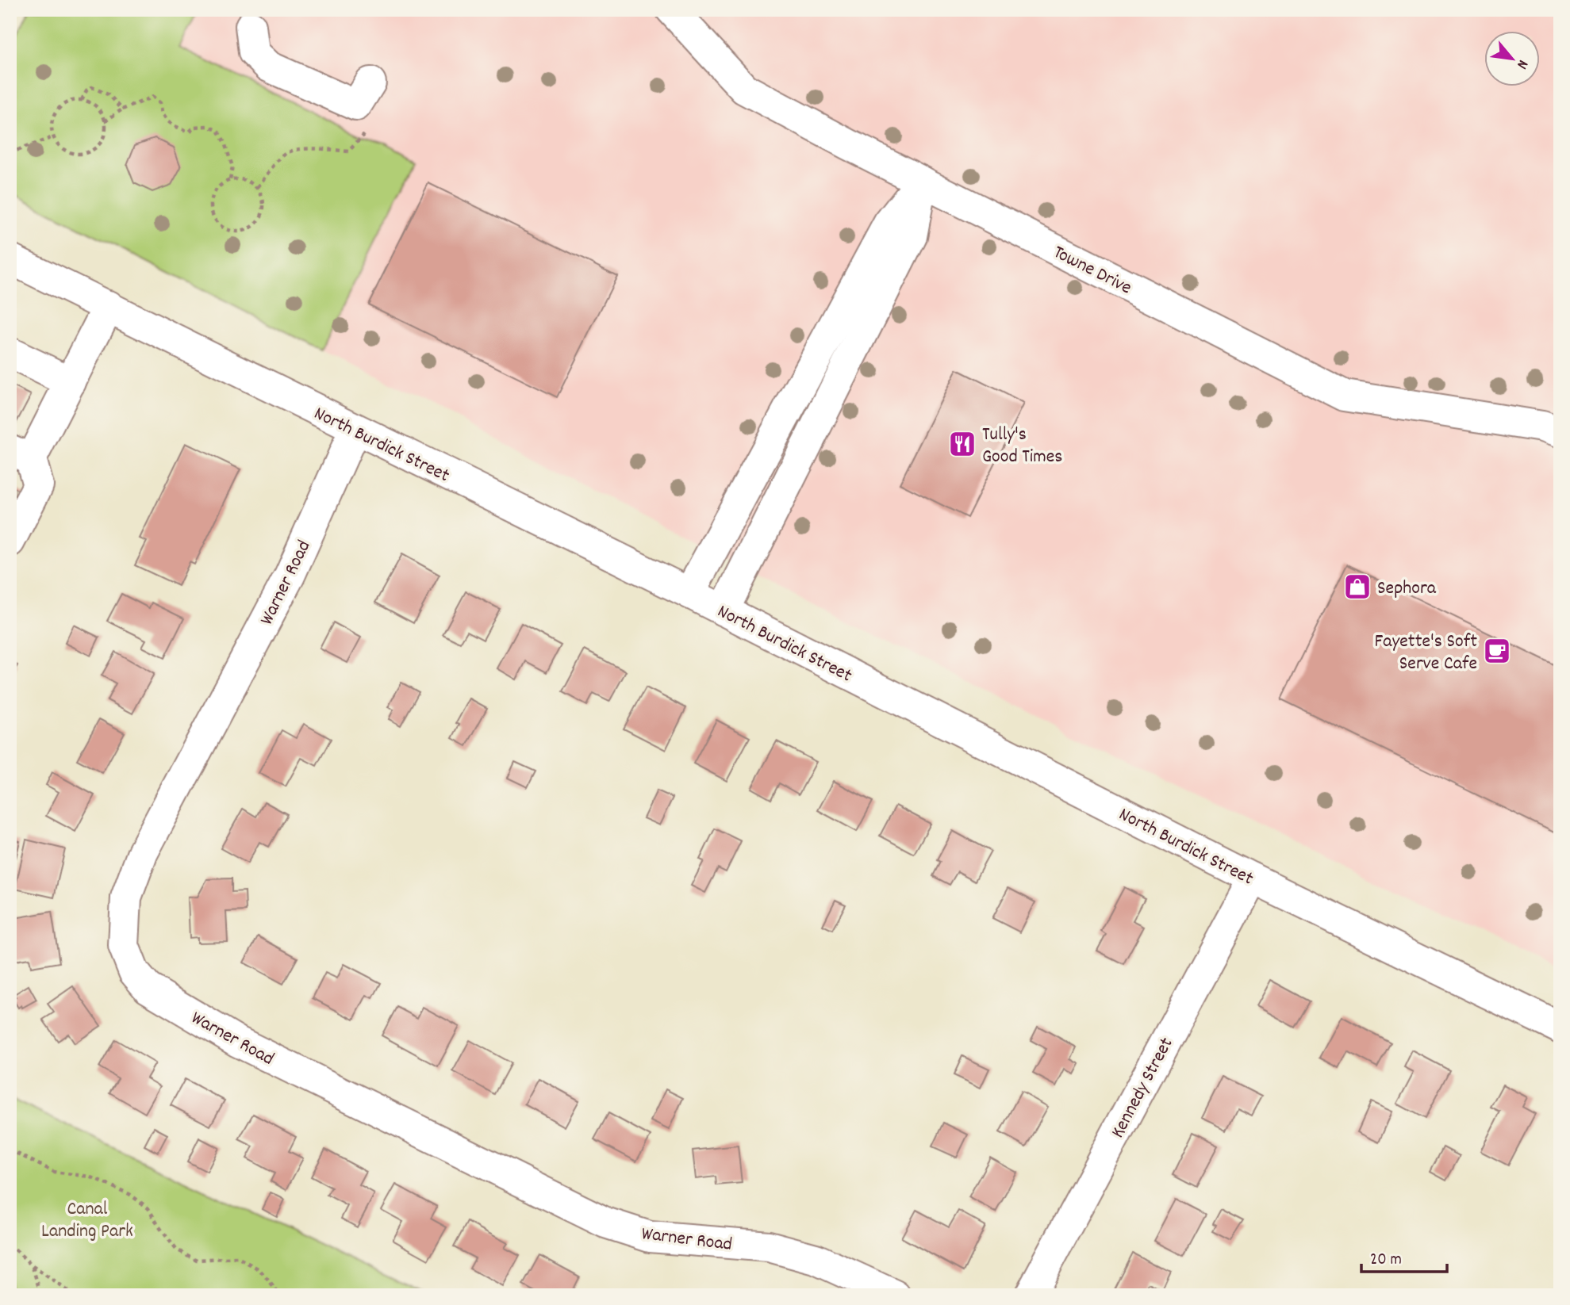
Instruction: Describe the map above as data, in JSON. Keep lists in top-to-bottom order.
{
  "streets": {
    "street": [
      "Towne Drive",
      "North Burdick Street",
      "Warner Road",
      "Kennedy Street"
    ]
  },
  "crossings": [
    ["North Burdick Street", "Warner Road"],
    ["North Burdick Street", "Kennedy Street"]
  ],
  "parks": ["Canal Landing Park"],
  "places": {
    "restaurant": ["Tully's Good Times"],
    "shop": ["Sephora"],
    "cafe": ["Fayette's Soft Serve Cafe"]
  },
  "scale_bar": "20 m",
  "north": "bottom right"
}
